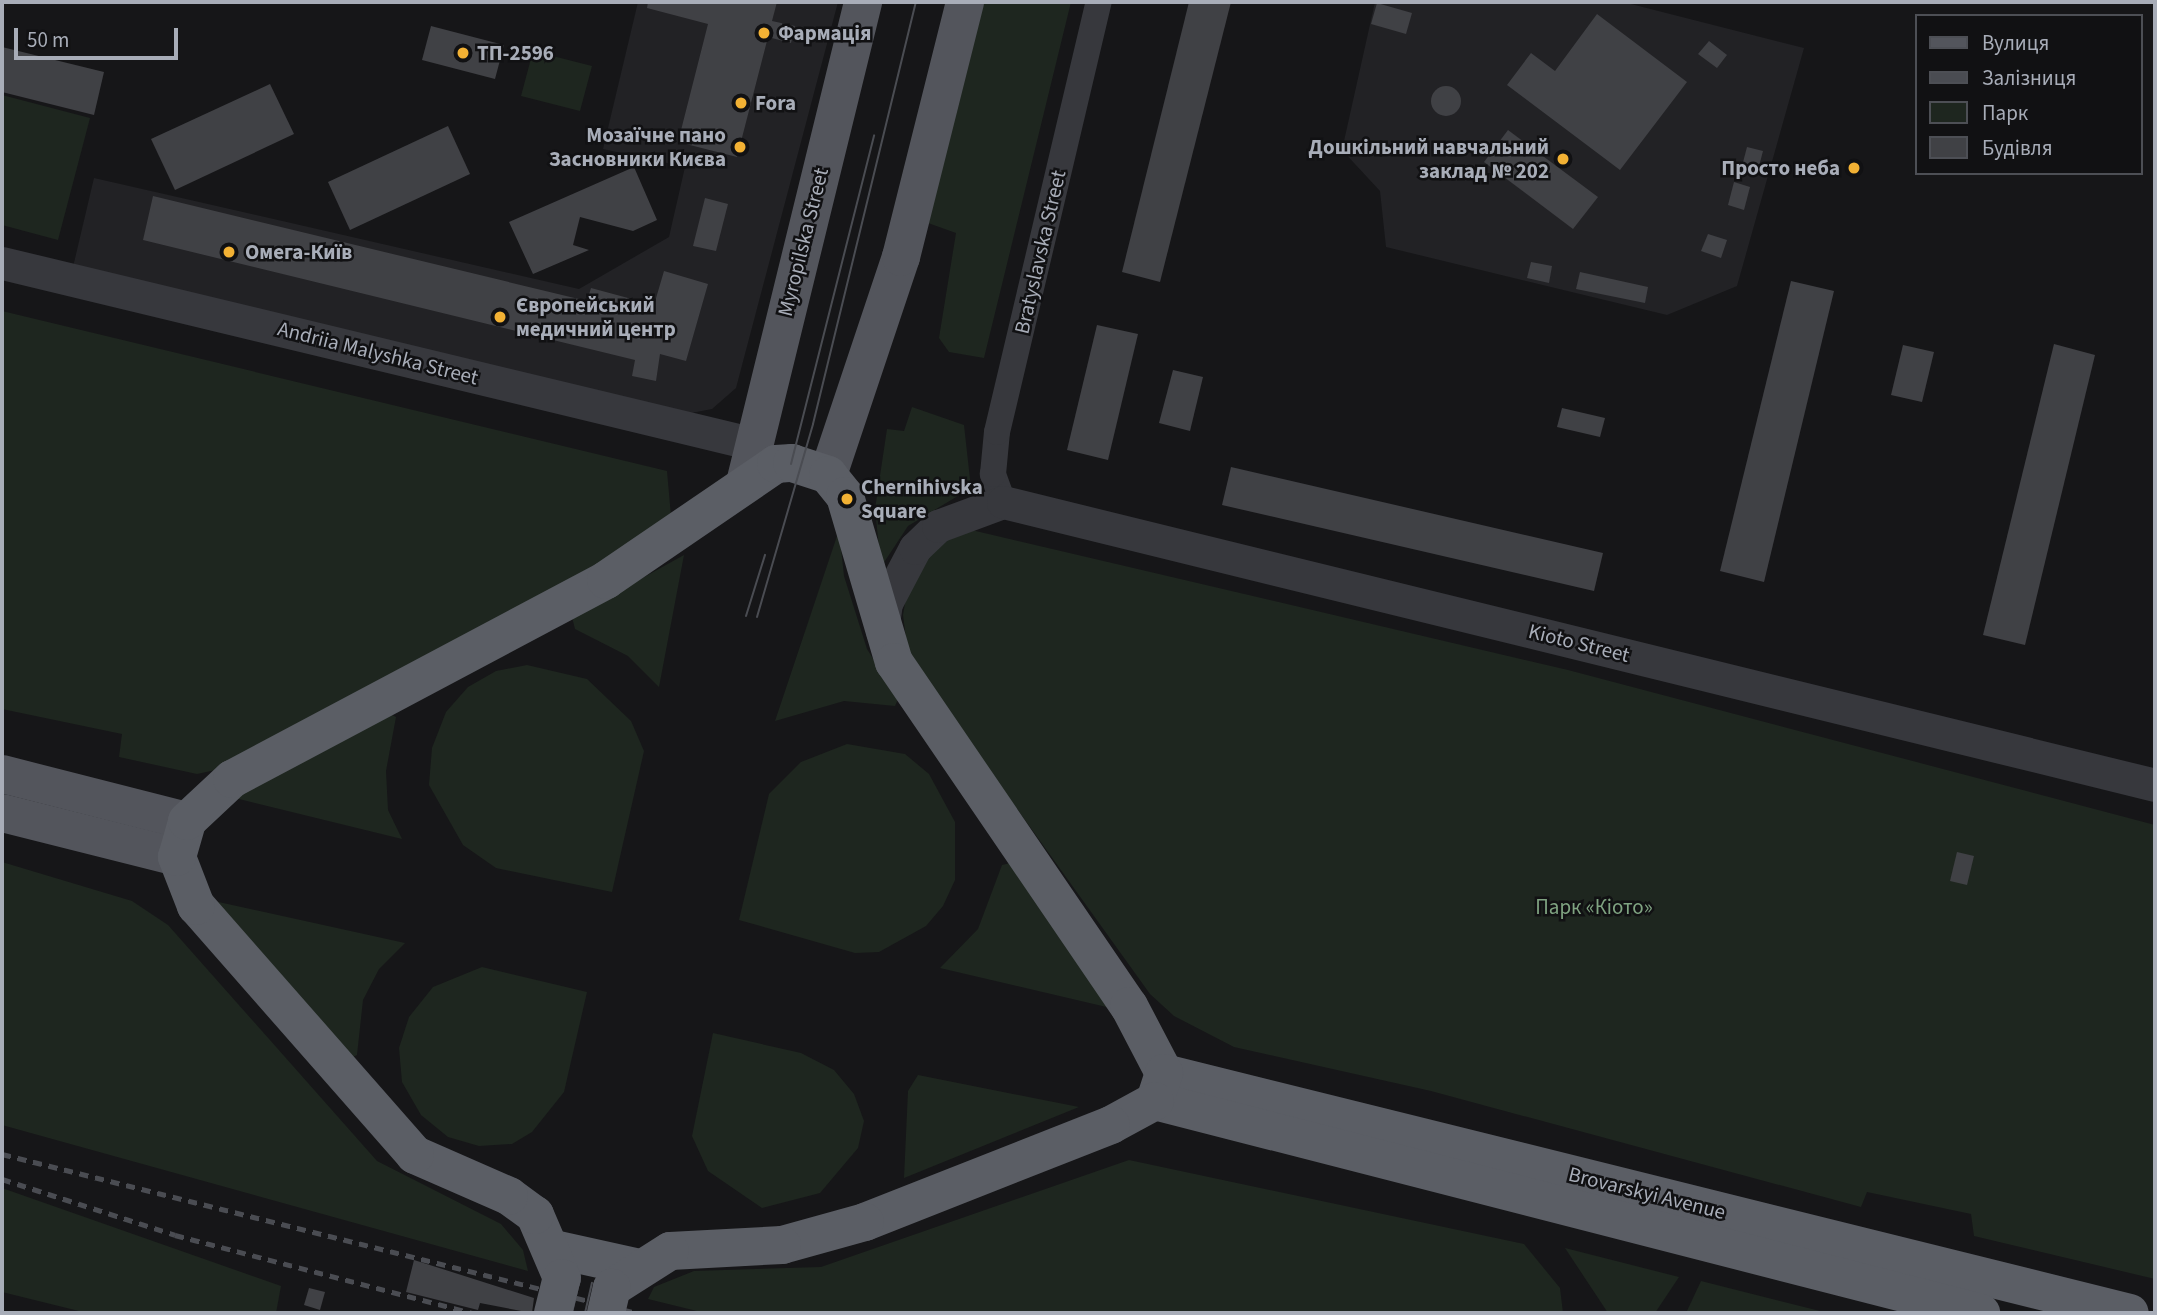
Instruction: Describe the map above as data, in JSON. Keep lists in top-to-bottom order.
{
  "streets": {
    "highway": ["Brovarskyi Avenue"],
    "main road": ["Myropilska Street"],
    "street": ["Bratyslavska Street", "Andriia Malyshka Street", "Kioto Street"]
  },
  "crossings": [
    ["Myropilska Street", "Andriia Malyshka Street"],
    ["Bratyslavska Street", "Kioto Street"]
  ],
  "parks": ["Парк «Кіото»"],
  "places": [
    "Фармація",
    "ТП-2596",
    "Fora",
    "Мозаїчне пано Засновники Києва",
    "Дошкільний навчальний заклад № 202",
    "Просто неба",
    "Омега-Київ",
    "Європейський медичний центр",
    "Chernihivska Square"
  ],
  "legend": [
    "Вулиця",
    "Залізниця",
    "Парк",
    "Будівля"
  ],
  "scale_bar": "50 m"
}
